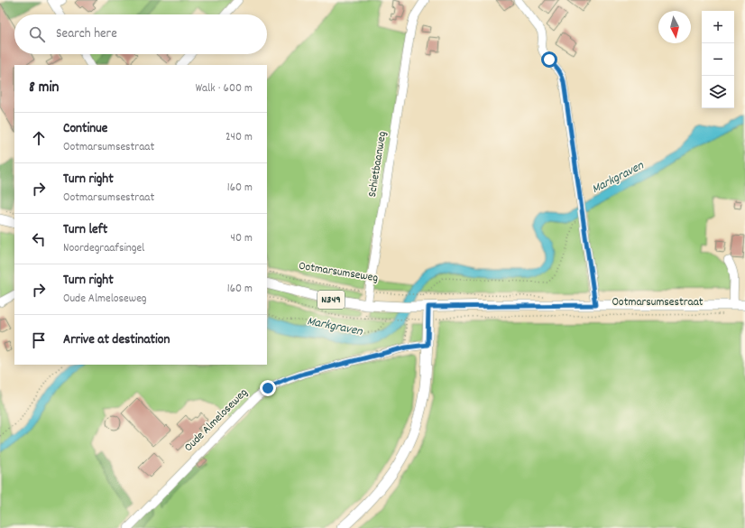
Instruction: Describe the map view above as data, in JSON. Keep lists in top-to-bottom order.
{
  "streets": {
    "main road": ["Ootmarsumseweg", "N349", "Ootmarsumsestraat"],
    "street": ["Schietbaanweg", "Oude Almeloseweg"]
  },
  "crossings": [
    ["Schietbaanweg", "Ootmarsumseweg"],
    ["Ootmarsumseweg", "Ootmarsumsestraat"]
  ],
  "water": ["Markgraven"],
  "north": "bottom",
  "page": {
    "map_buttons": ["+", "−"],
    "search": "Search here",
    "heading": ["8 min", "Walk · 600 m"],
    "list": [
      ["Continue", "Ootmarsumsestraat", "240 m"],
      ["Turn right", "Ootmarsumsestraat", "160 m"],
      ["Turn left", "Noordegraafsingel", "40 m"],
      ["Turn right", "Oude Almeloseweg", "160 m"],
      "Arrive at destination"
    ]
  }
}
